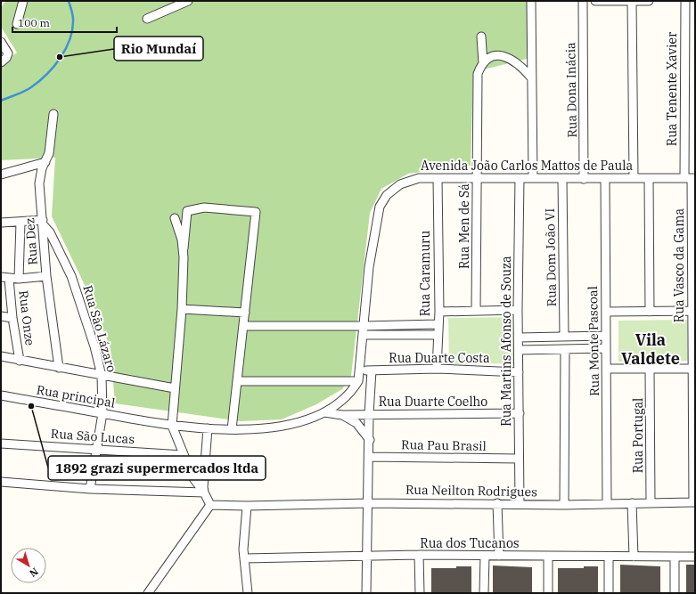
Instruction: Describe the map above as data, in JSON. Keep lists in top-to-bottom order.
{
  "streets": {
    "street": [
      "Rua Tenente Xavier",
      "Rua Dona Inácia",
      "Avenida João Carlos Mattos de Paula",
      "Rua Men de Sá",
      "Rua Dez",
      "Rua Dom João VI",
      "Rua Vasco da Gama",
      "Rua Caramuru",
      "Rua Onze",
      "Rua São Lázaro",
      "Rua Martins Afonso de Souza",
      "Rua Monte Pascoal",
      "Rua Duarte Costa",
      "Rua principal",
      "Rua Duarte Coelho",
      "Rua Portugal",
      "Rua São Lucas",
      "Rua Pau Brasil",
      "Rua Neilton Rodrigues",
      "Rua dos Tucanos"
    ]
  },
  "crossings": [
    ["Rua Tenente Xavier", "Avenida João Carlos Mattos de Paula"],
    ["Rua Tenente Xavier", "Rua Vasco da Gama"],
    ["Rua Dona Inácia", "Avenida João Carlos Mattos de Paula"],
    ["Avenida João Carlos Mattos de Paula", "Rua Men de Sá"],
    ["Avenida João Carlos Mattos de Paula", "Rua Dom João VI"],
    ["Avenida João Carlos Mattos de Paula", "Rua Vasco da Gama"],
    ["Avenida João Carlos Mattos de Paula", "Rua Caramuru"],
    ["Avenida João Carlos Mattos de Paula", "Rua Martins Afonso de Souza"],
    ["Avenida João Carlos Mattos de Paula", "Rua Monte Pascoal"],
    ["Avenida João Carlos Mattos de Paula", "Rua Duarte Costa"],
    ["Avenida João Carlos Mattos de Paula", "Rua principal"],
    ["Rua Dez", "Rua São Lázaro"],
    ["Rua Vasco da Gama", "Rua Neilton Rodrigues"],
    ["Rua Caramuru", "Rua Duarte Costa"],
    ["Rua São Lázaro", "Rua principal"],
    ["Rua São Lázaro", "Rua São Lucas"],
    ["Rua Martins Afonso de Souza", "Rua Duarte Costa"],
    ["Rua Martins Afonso de Souza", "Rua Duarte Coelho"],
    ["Rua Martins Afonso de Souza", "Rua Pau Brasil"],
    ["Rua Martins Afonso de Souza", "Rua Neilton Rodrigues"],
    ["Rua Monte Pascoal", "Rua Neilton Rodrigues"],
    ["Rua Portugal", "Rua Neilton Rodrigues"]
  ],
  "districts": ["Vila Valdete"],
  "places": ["Rio Mundaí", "1892 grazi supermercados ltda"],
  "scale_bar": "100 m",
  "north": "bottom right"
}
